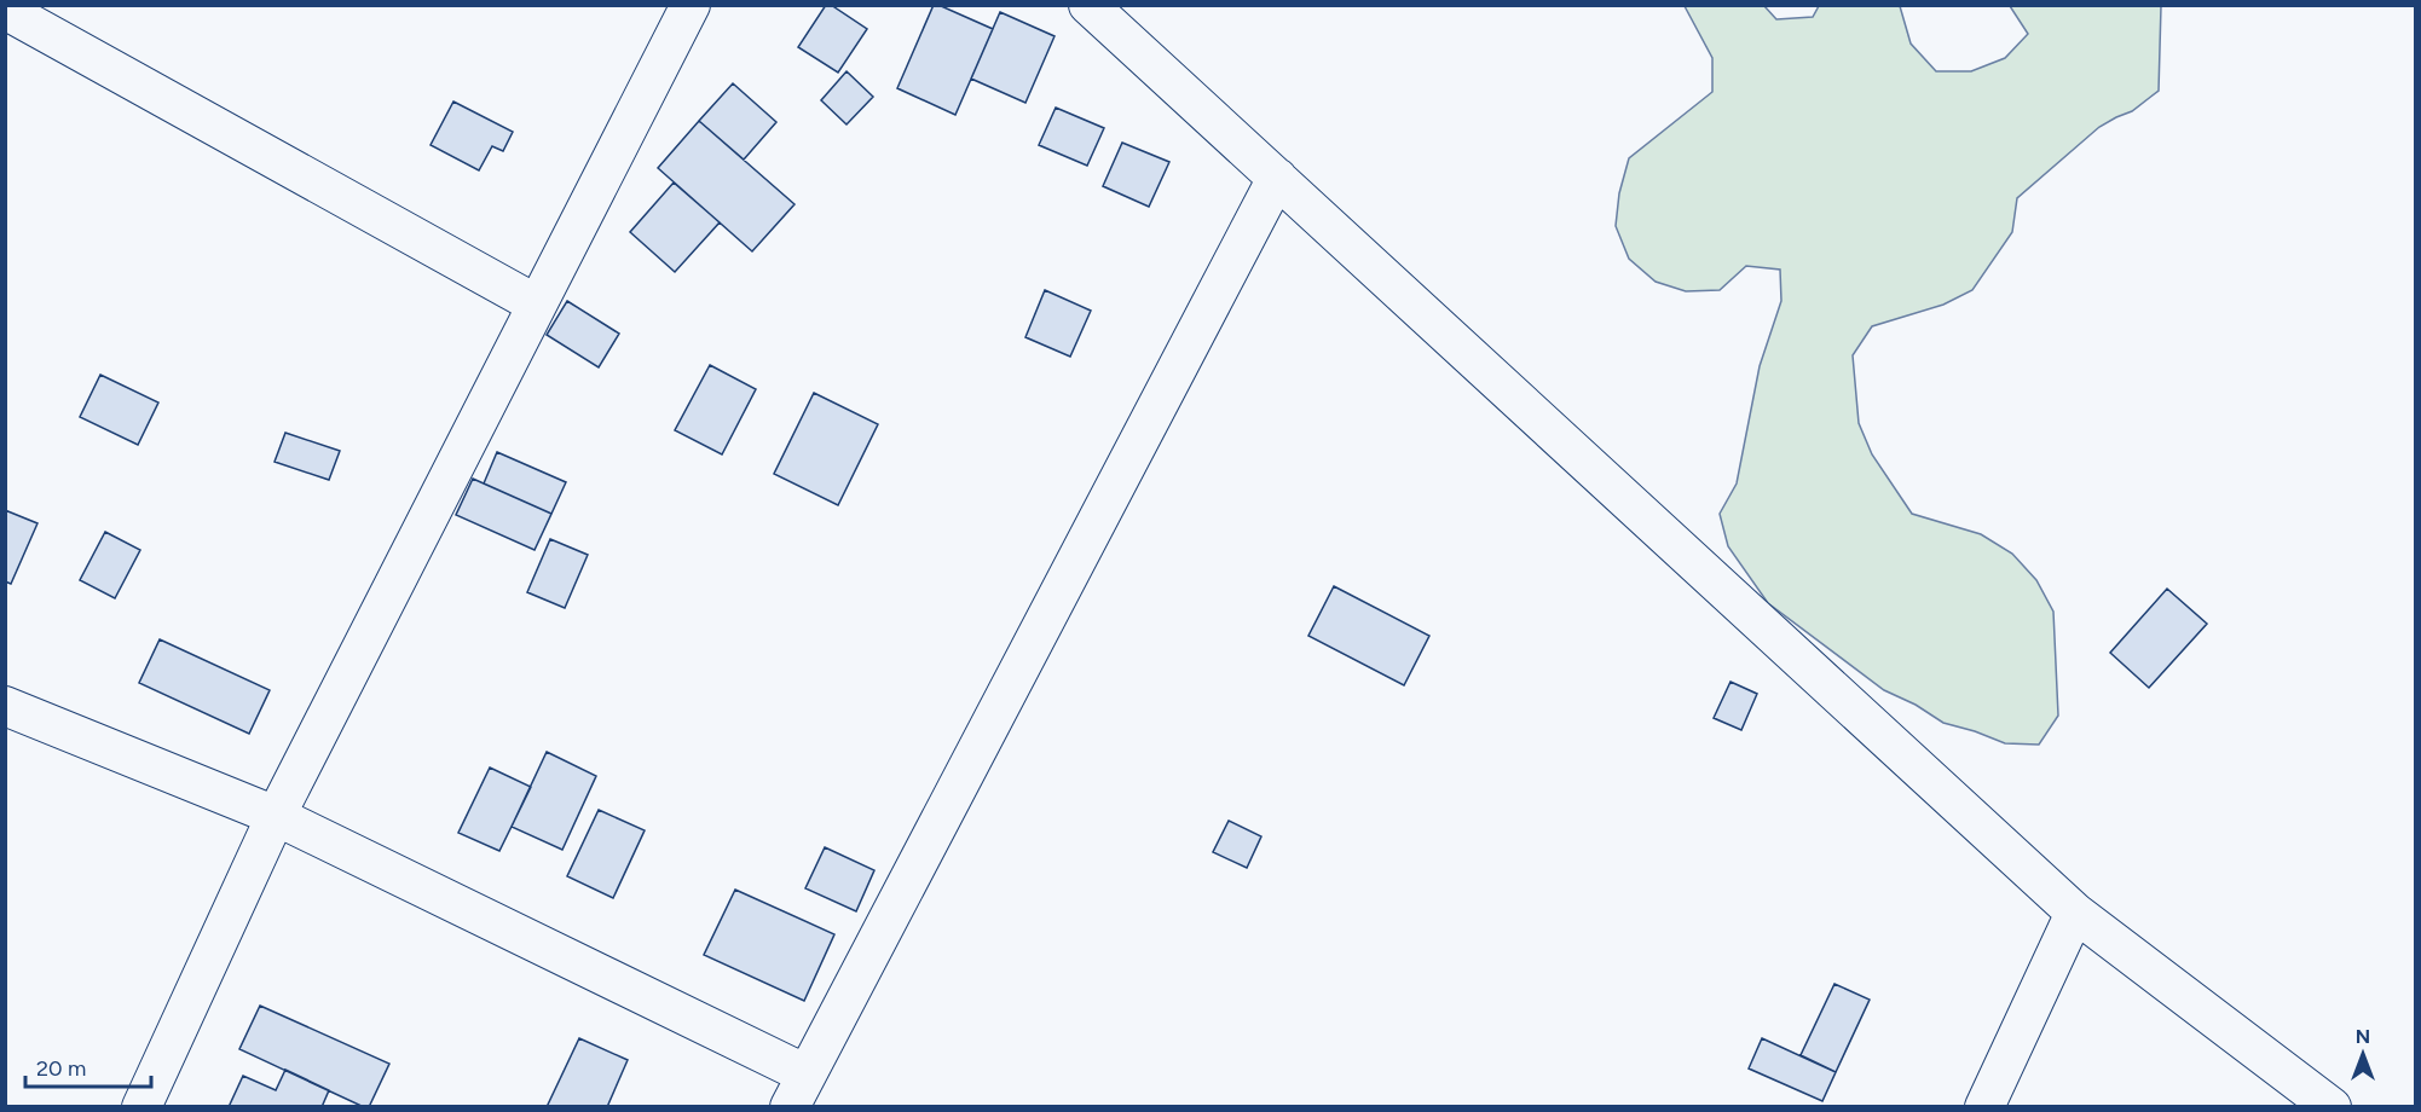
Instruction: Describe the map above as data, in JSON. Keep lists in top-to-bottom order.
{
  "scale_bar": "20 m",
  "north": "top"
}
